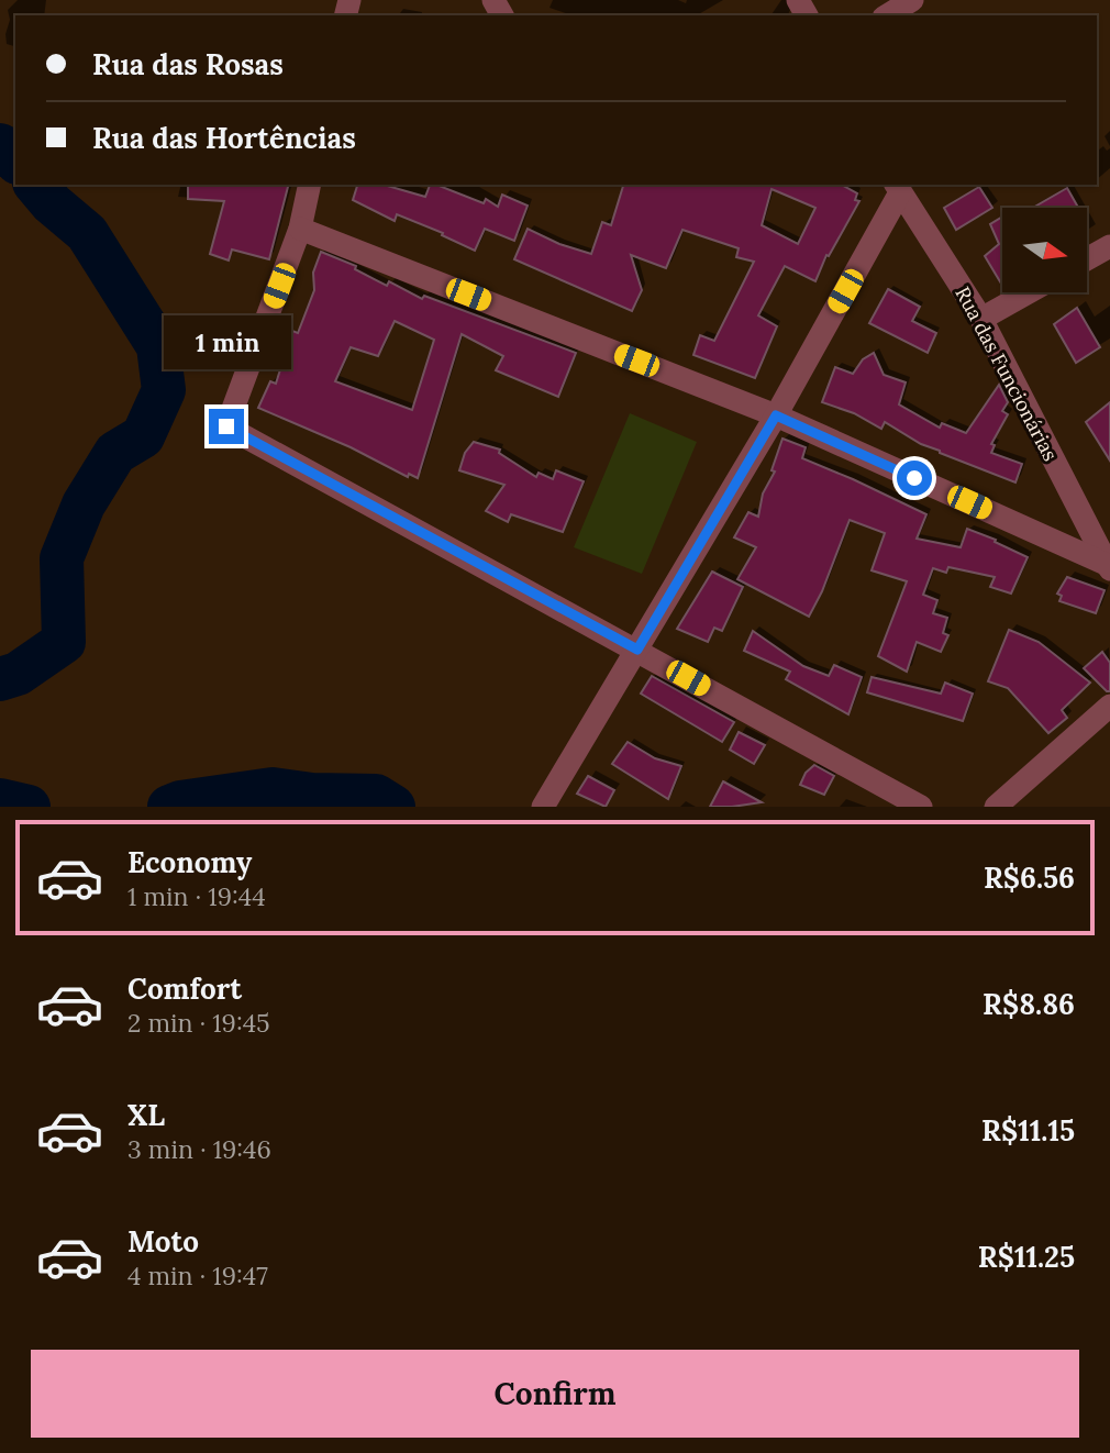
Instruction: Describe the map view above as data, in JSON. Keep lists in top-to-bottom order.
{
  "streets": {
    "street": ["Rua das Funcionárias"]
  },
  "north": "right",
  "page": {
    "banner": ["Rua das Rosas", "Rua das Hortências"],
    "bubble": "1 min",
    "list": [
      {
        "name": "Economy",
        "note": "1 min · 19:44",
        "value": "R$6.56"
      },
      {
        "name": "Comfort",
        "note": "2 min · 19:45",
        "value": "R$8.86"
      },
      {
        "name": "XL",
        "note": "3 min · 19:46",
        "value": "R$11.15"
      },
      {
        "name": "Moto",
        "note": "4 min · 19:47",
        "value": "R$11.25"
      }
    ],
    "buttons": "Confirm"
  }
}
